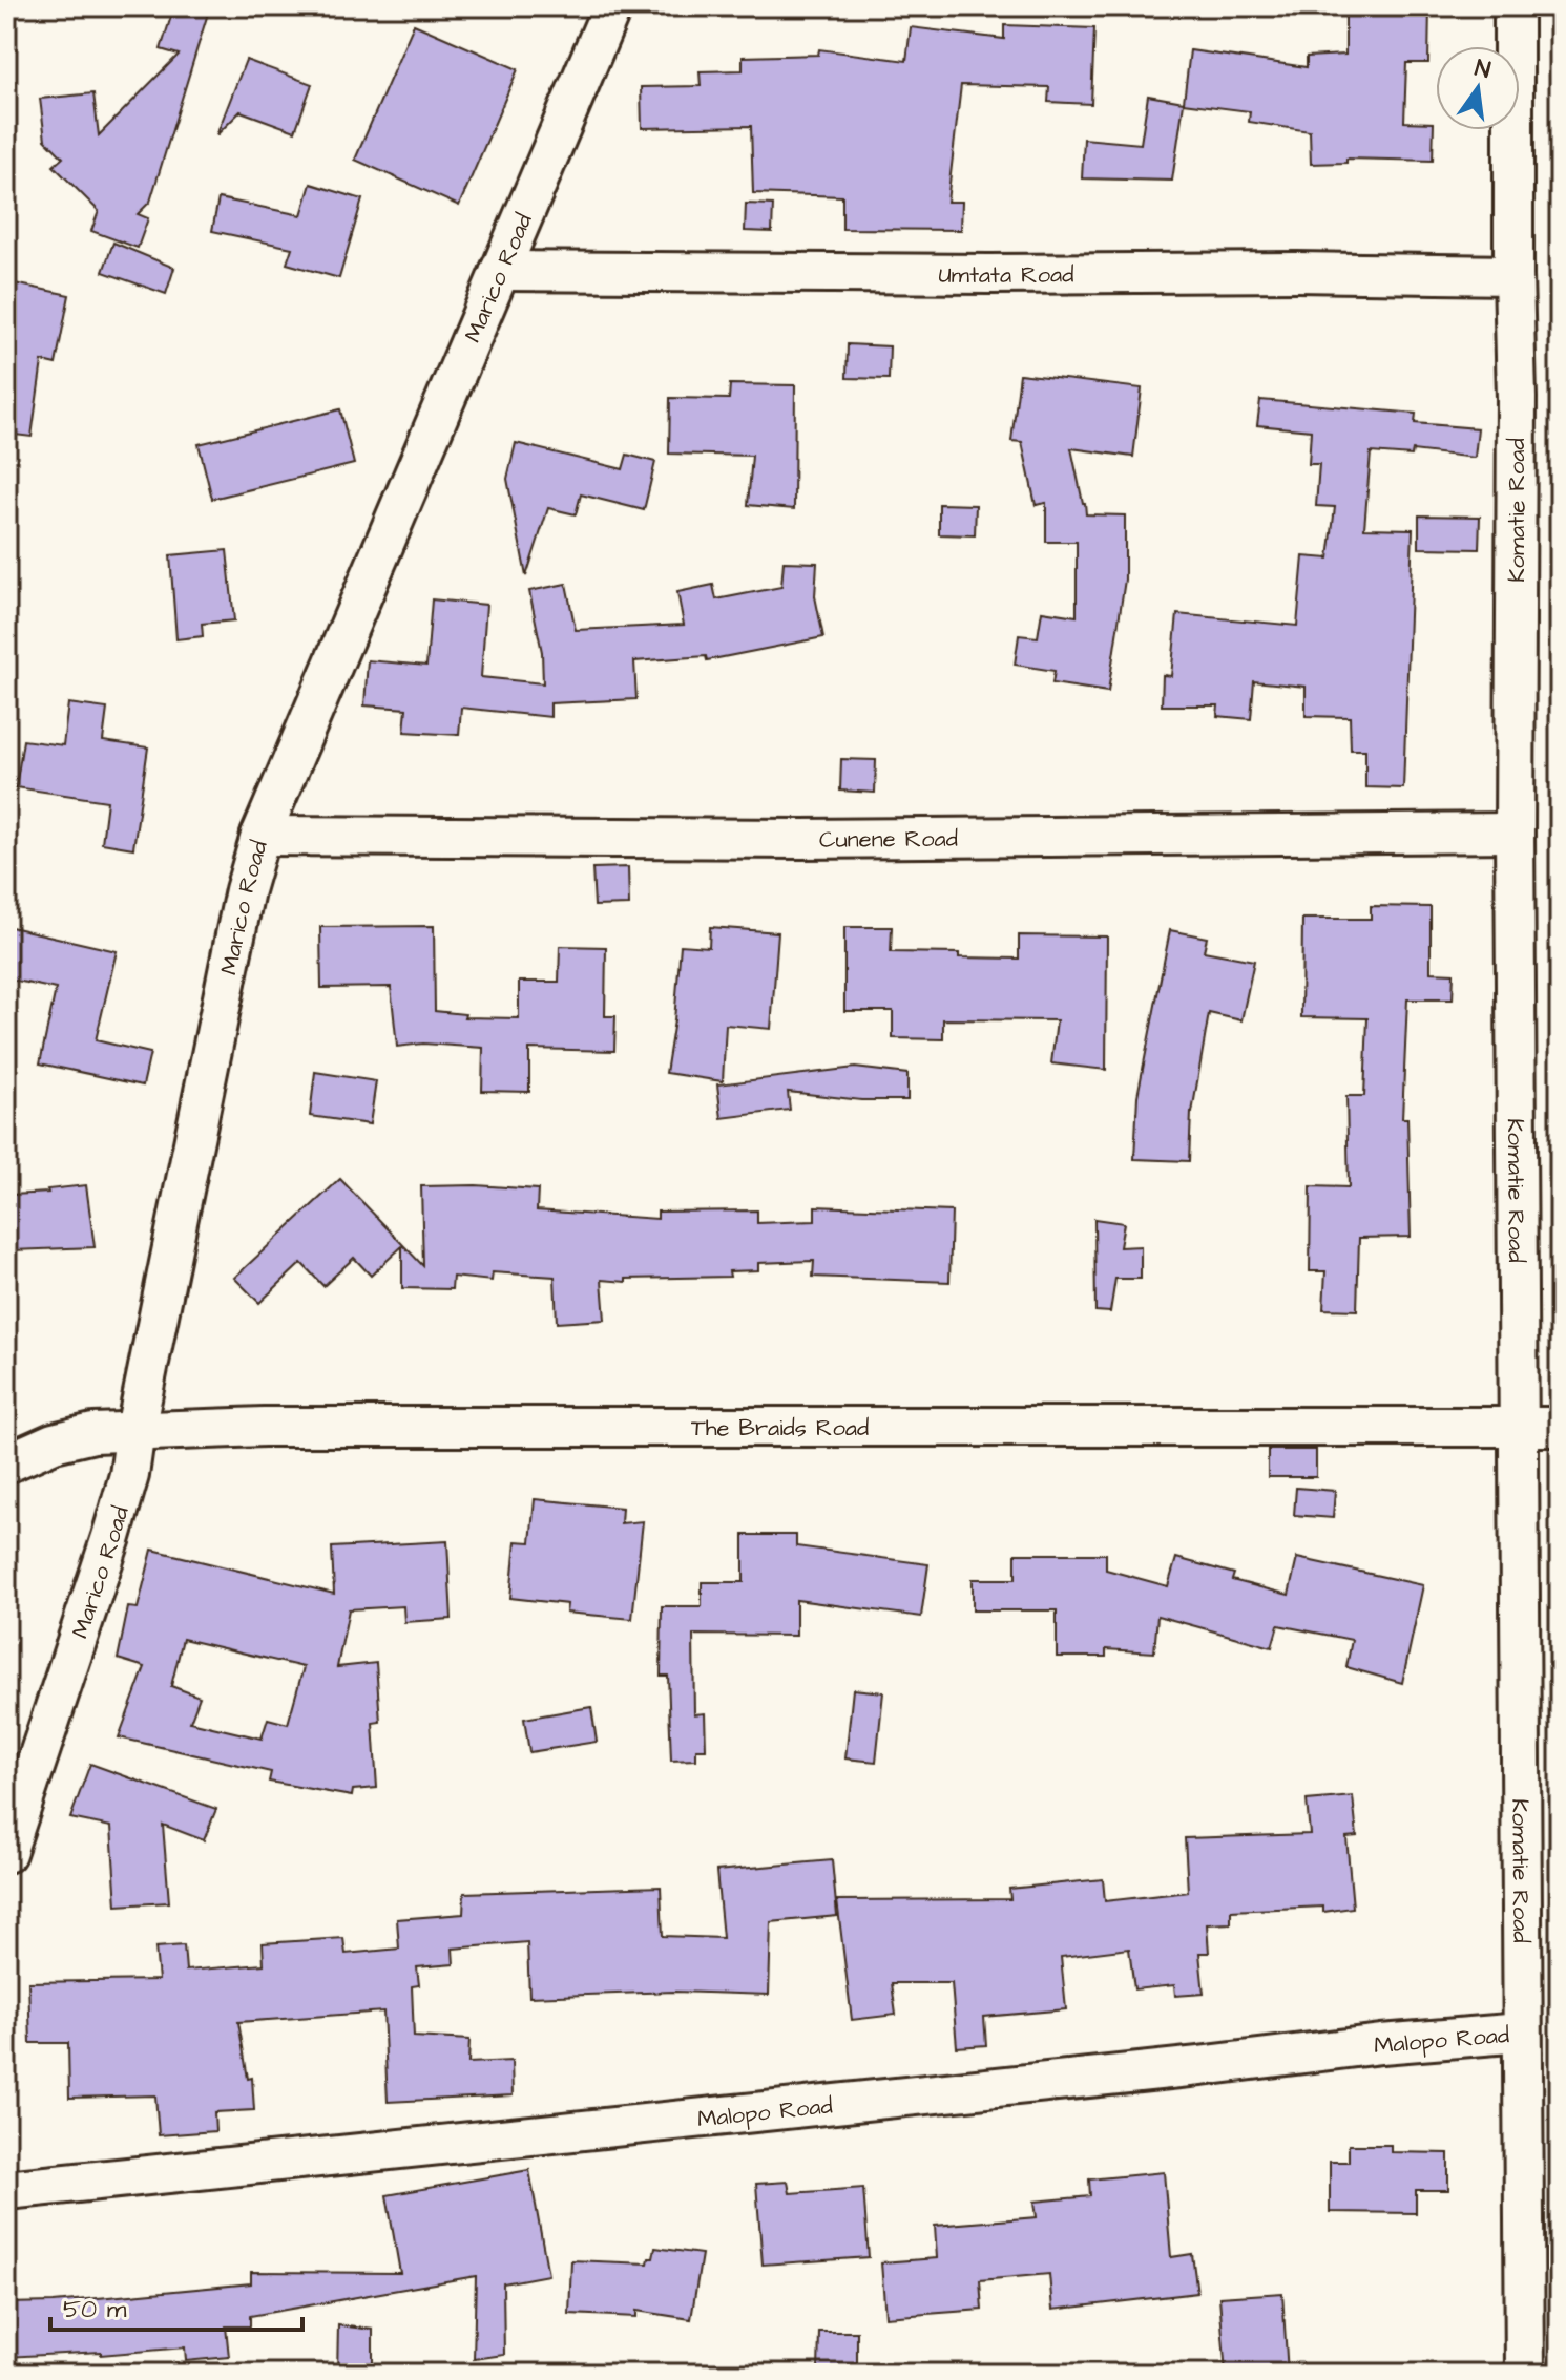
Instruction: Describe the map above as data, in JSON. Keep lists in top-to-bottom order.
{
  "streets": {
    "street": [
      "Umtata Road",
      "Marico Road",
      "Komatie Road",
      "Cunene Road",
      "The Braids Road",
      "Malopo Road"
    ]
  },
  "crossings": [
    ["Umtata Road", "Marico Road"],
    ["Umtata Road", "Komatie Road"],
    ["Marico Road", "Cunene Road"],
    ["Marico Road", "The Braids Road"],
    ["Komatie Road", "Cunene Road"],
    ["Komatie Road", "The Braids Road"],
    ["Komatie Road", "Malopo Road"]
  ],
  "scale_bar": "50 m",
  "north": "top"
}
